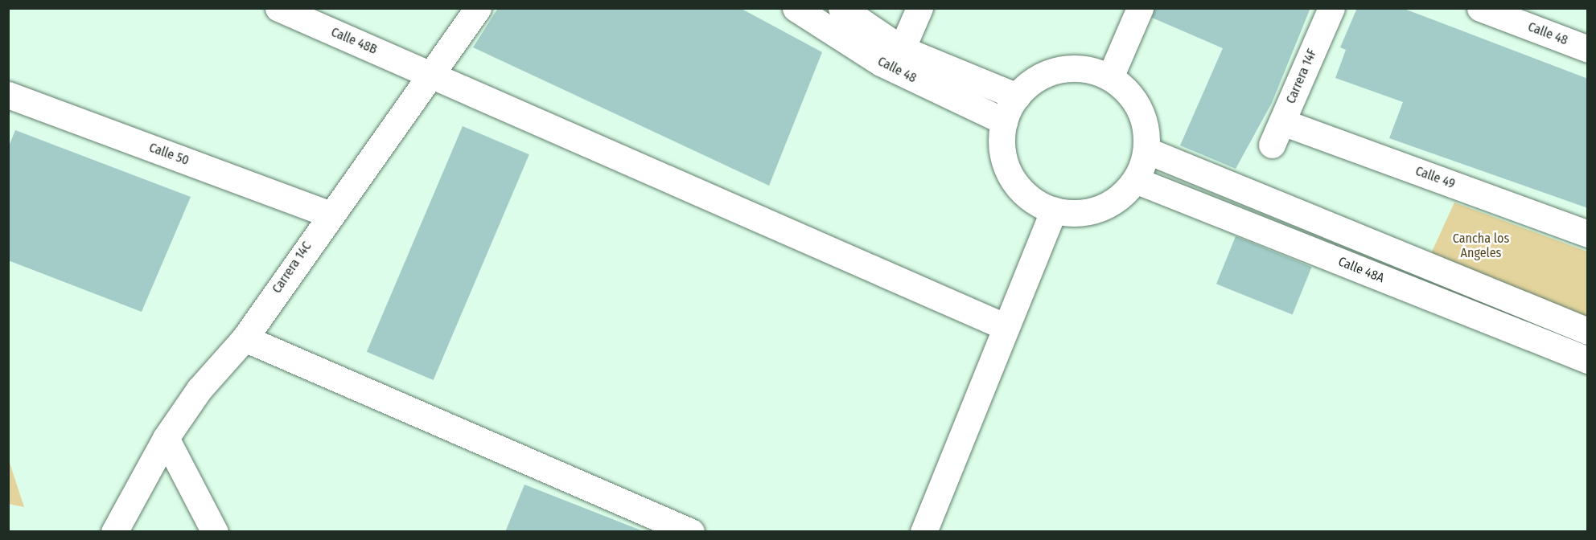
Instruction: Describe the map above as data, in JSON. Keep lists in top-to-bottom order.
{
  "streets": {
    "street": [
      "Calle 48",
      "Calle 48B",
      "Carrera 14F",
      "Calle 50",
      "Calle 49",
      "Carrera 14C",
      "Calle 48A"
    ]
  },
  "crossings": [
    ["Calle 48", "Calle 48A"],
    ["Calle 48B", "Carrera 14C"],
    ["Carrera 14F", "Calle 49"],
    ["Calle 50", "Carrera 14C"]
  ],
  "parks": ["Cancha los Angeles"]
}
